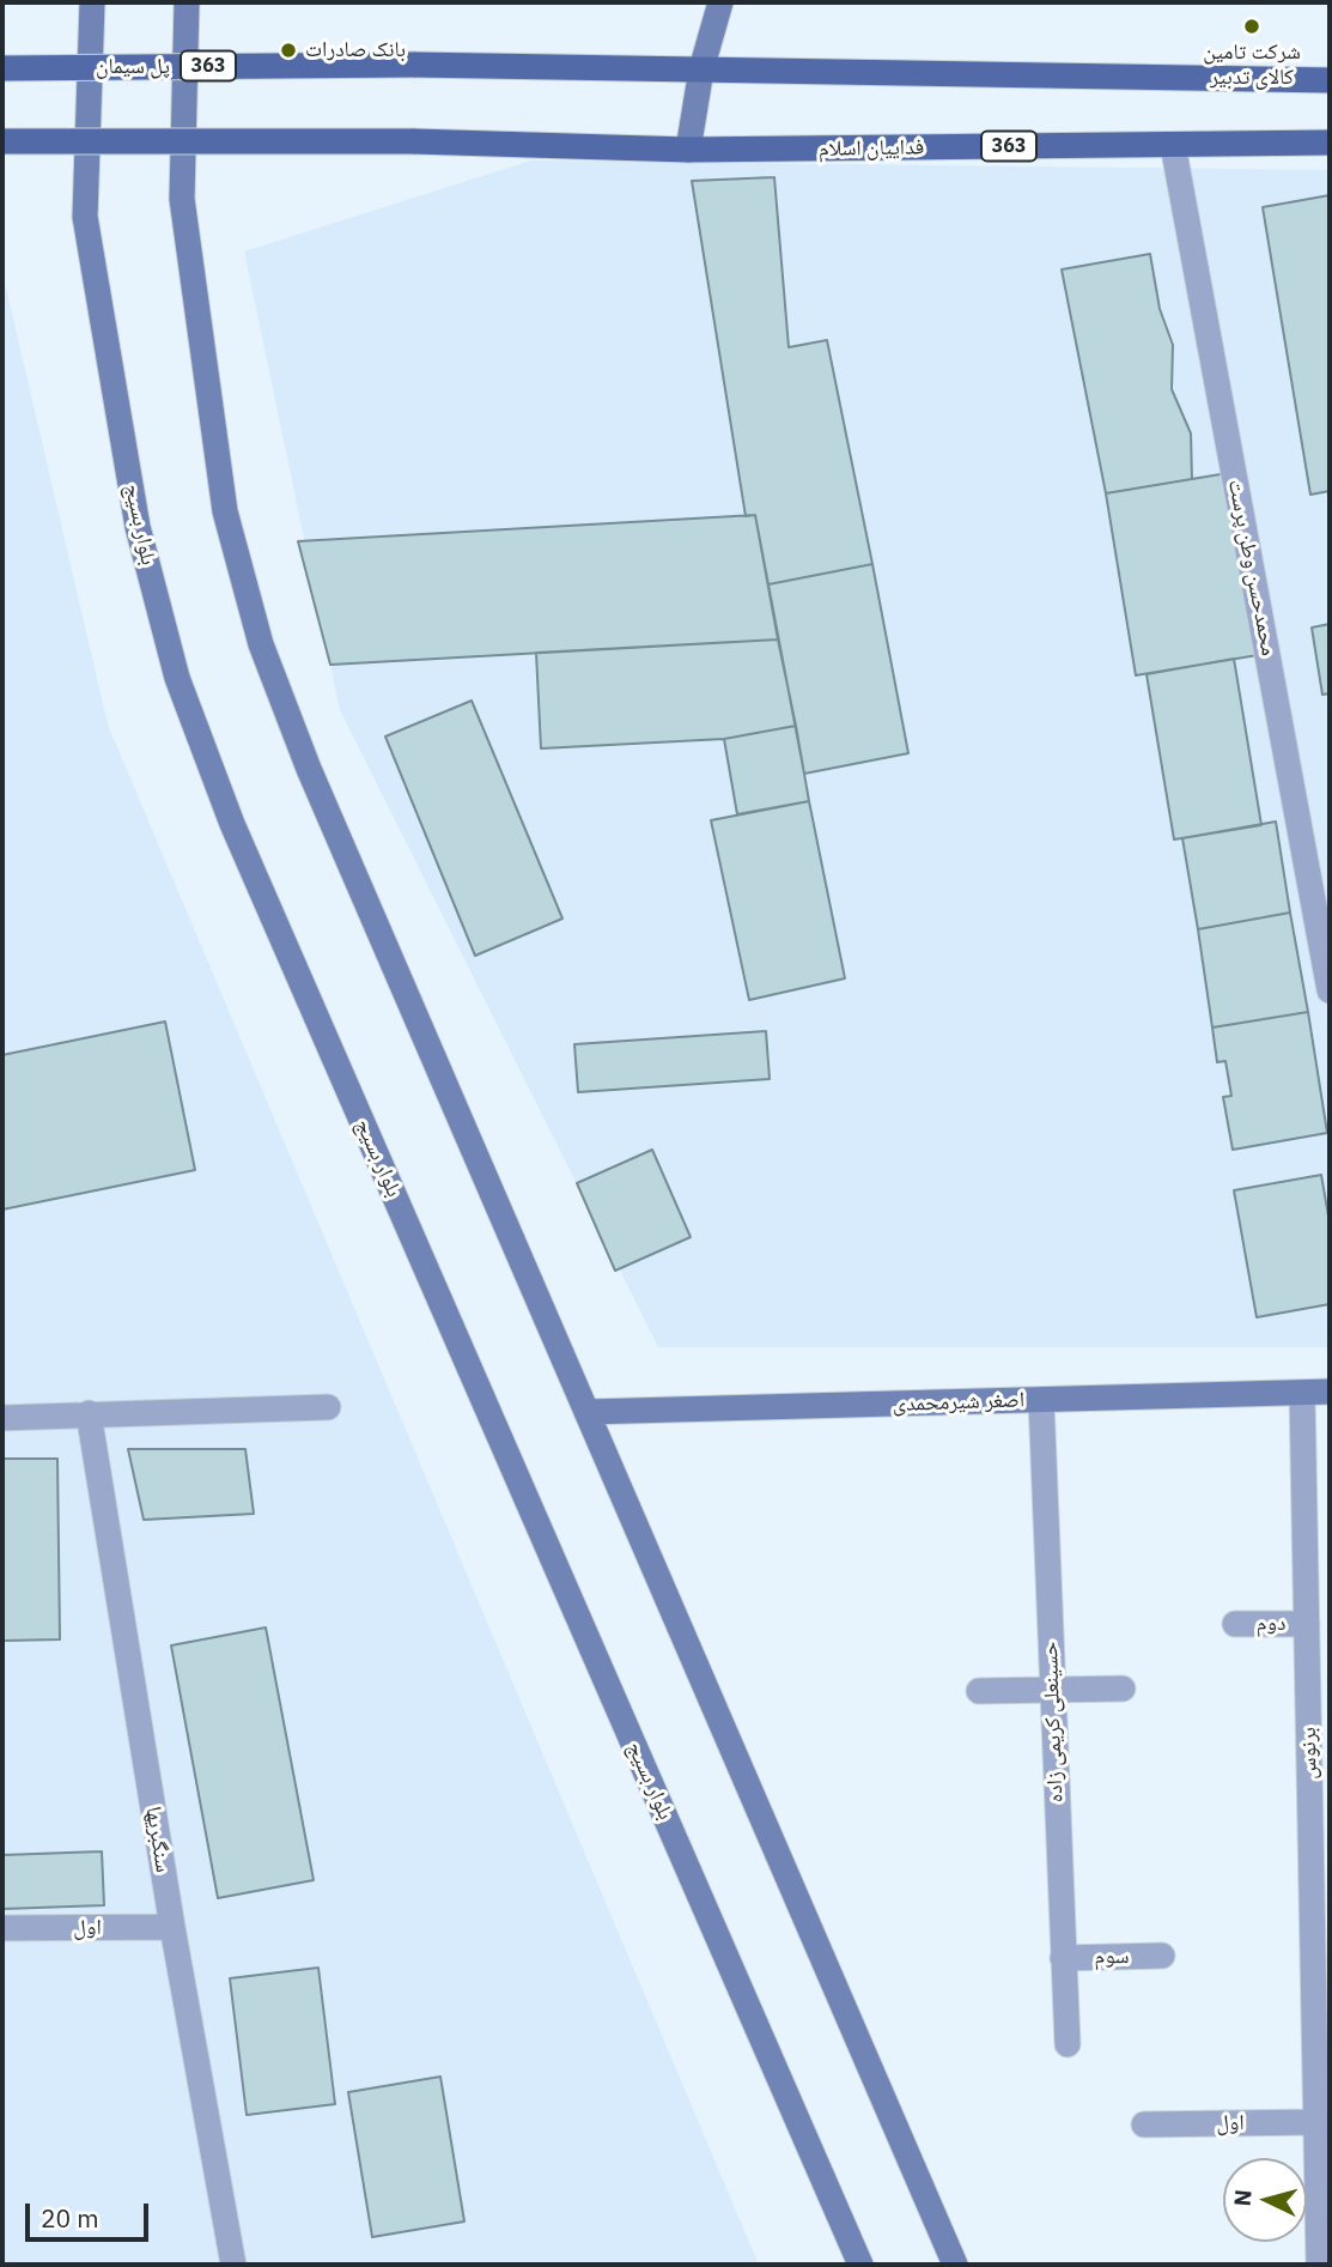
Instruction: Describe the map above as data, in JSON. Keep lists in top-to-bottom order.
{
  "streets": {
    "main road": [
      "363",
      "پل سیمان",
      "فداییان اسلام",
      "بلوار بسیج",
      "اصغر شیرمحمدی"
    ],
    "street": [
      "محمدحسن وطن پرست",
      "دوم",
      "حسینعلی کریمی زاده",
      "برنوس",
      "سنگبریها",
      "اول",
      "سوم"
    ]
  },
  "crossings": [
    ["363", "پل سیمان"],
    ["فداییان اسلام", "محمدحسن وطن پرست"],
    ["اصغر شیرمحمدی", "حسینعلی کریمی زاده"],
    ["اصغر شیرمحمدی", "برنوس"],
    ["دوم", "برنوس"],
    ["حسینعلی کریمی زاده", "سوم"],
    ["برنوس", "اول"],
    ["سنگبریها", "اول"]
  ],
  "places": ["شرکت تامین کالای تدبیر", "بانک صادرات"],
  "scale_bar": "20 m",
  "north": "left"
}
